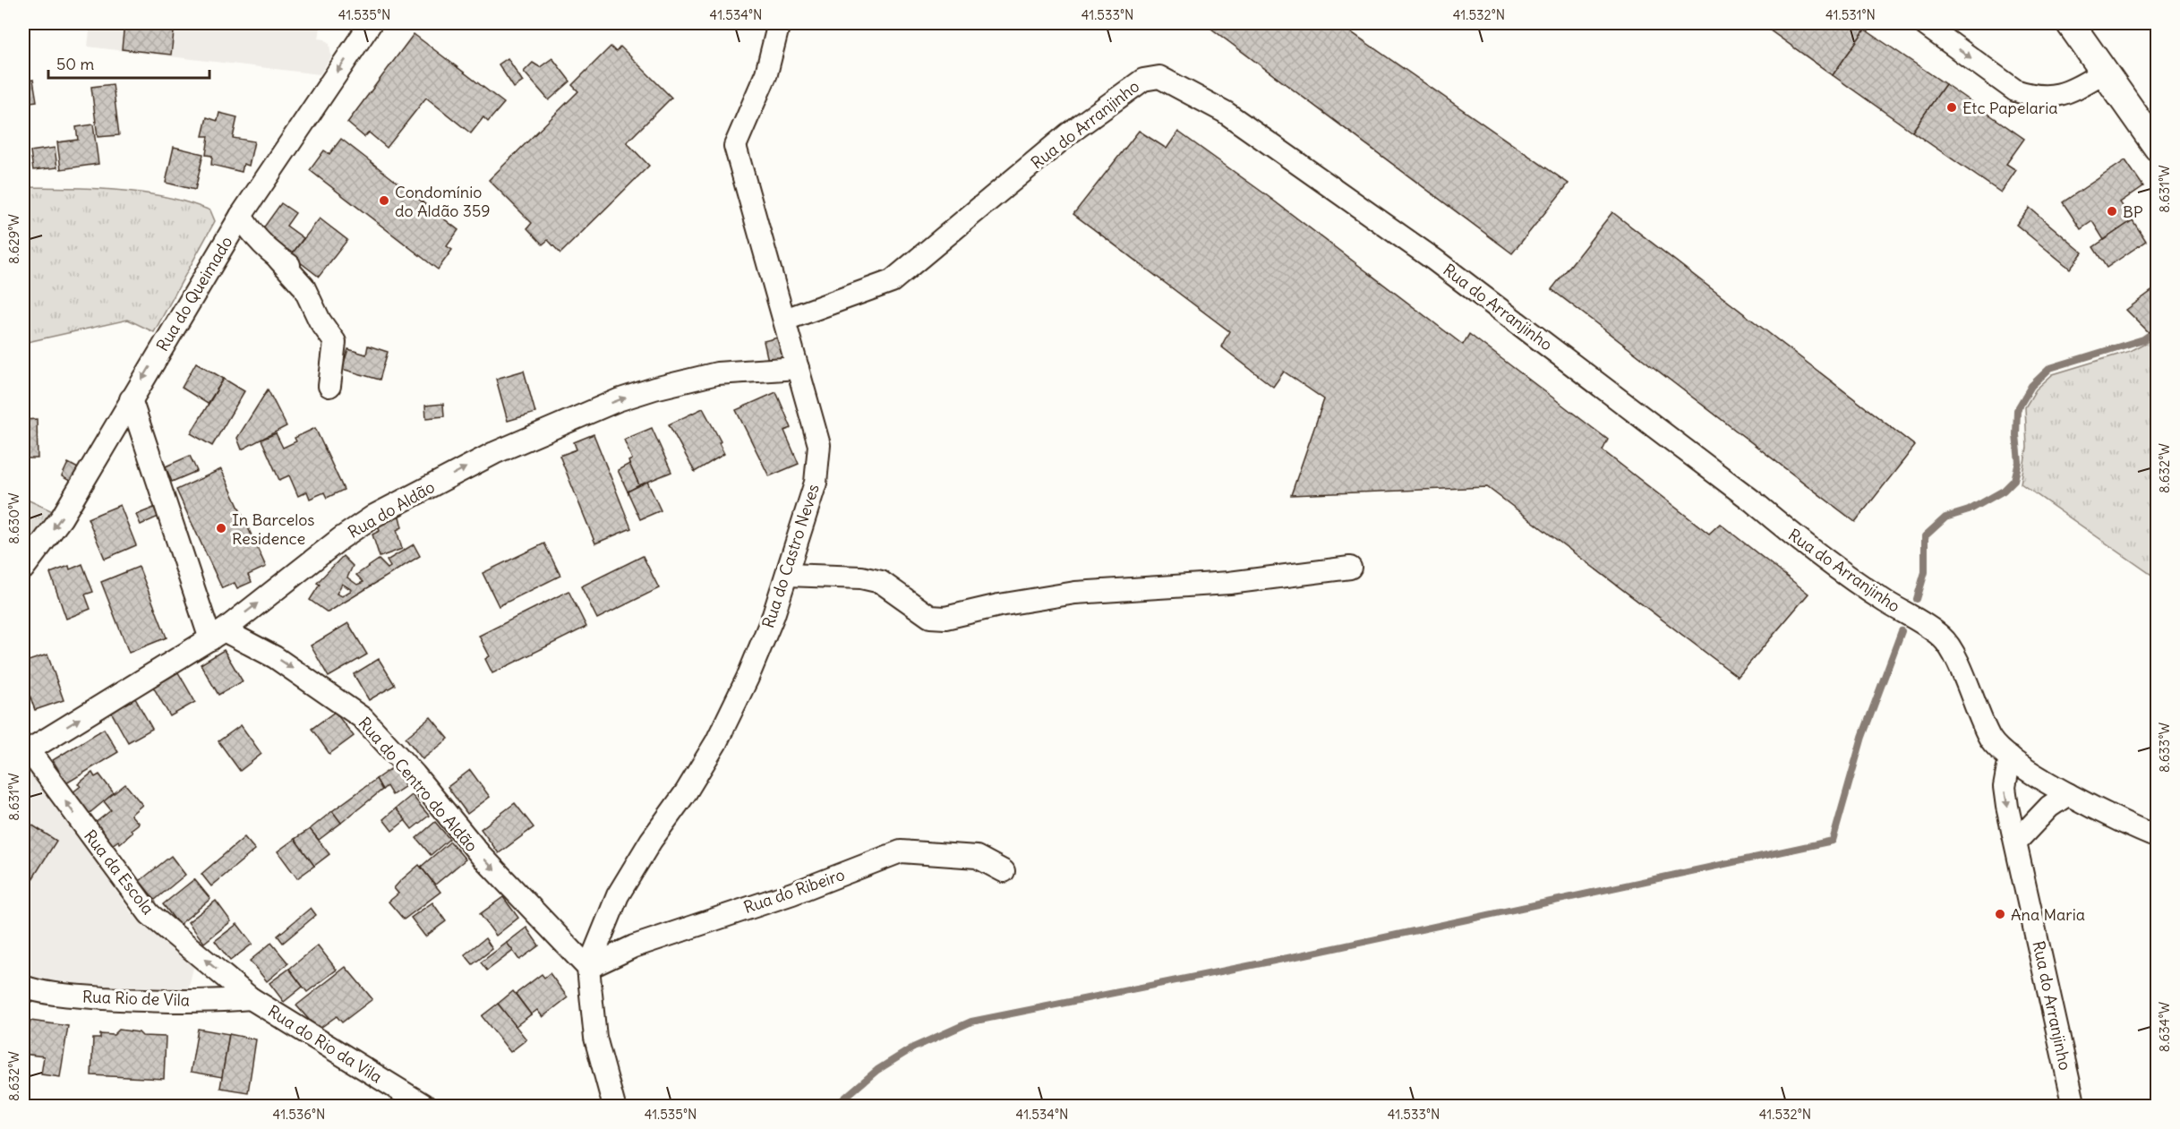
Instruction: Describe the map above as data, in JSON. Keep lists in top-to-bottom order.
{
  "streets": {
    "street": [
      "Rua do Arranjinho",
      "Rua do Queimado",
      "Rua do Aldão",
      "Rua do Castro Neves",
      "Rua do Centro do Aldão",
      "Rua da Escola",
      "Rua do Ribeiro",
      "Rua Rio de Vila",
      "Rua do Rio da Vila"
    ]
  },
  "crossings": [
    ["Rua do Arranjinho", "Rua do Castro Neves"],
    ["Rua do Aldão", "Rua do Castro Neves"],
    ["Rua do Aldão", "Rua do Centro do Aldão"],
    ["Rua do Aldão", "Rua da Escola"],
    ["Rua do Castro Neves", "Rua do Centro do Aldão"],
    ["Rua do Castro Neves", "Rua do Ribeiro"],
    ["Rua do Centro do Aldão", "Rua do Ribeiro"],
    ["Rua da Escola", "Rua Rio de Vila"],
    ["Rua da Escola", "Rua do Rio da Vila"],
    ["Rua Rio de Vila", "Rua do Rio da Vila"]
  ],
  "one_way": [
    "Rua do Queimado",
    "Rua do Aldão",
    "Rua do Centro do Aldão",
    "Rua da Escola"
  ],
  "places": [
    "Etc Papelaria",
    "Condomínio do Aldão 359",
    "BP",
    "In Barcelos Residence",
    "Ana Maria"
  ],
  "scale_bar": "50 m",
  "coordinates": [
    "41.535°N",
    "41.534°N",
    "41.533°N",
    "41.532°N",
    "41.531°N",
    "8.631°W",
    "8.629°W",
    "8.632°W",
    "8.630°W",
    "8.633°W",
    "8.634°W",
    "41.536°N"
  ]
}
